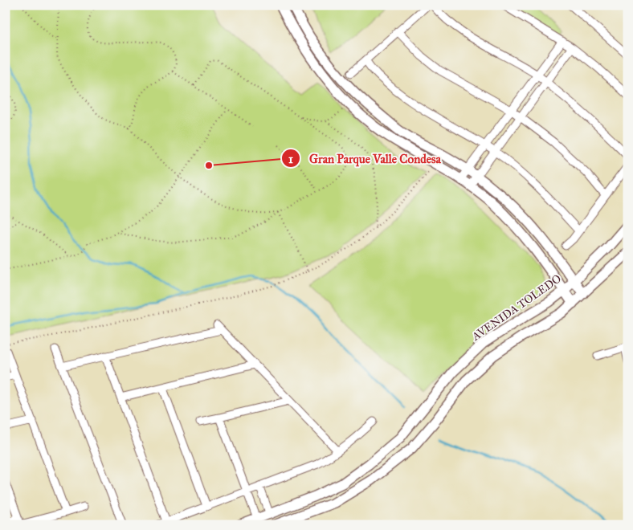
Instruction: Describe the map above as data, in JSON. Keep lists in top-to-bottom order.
{
  "streets": {
    "street": ["AVENIDA TOLEDO"]
  },
  "places": ["Gran Parque Valle Condesa"]
}
